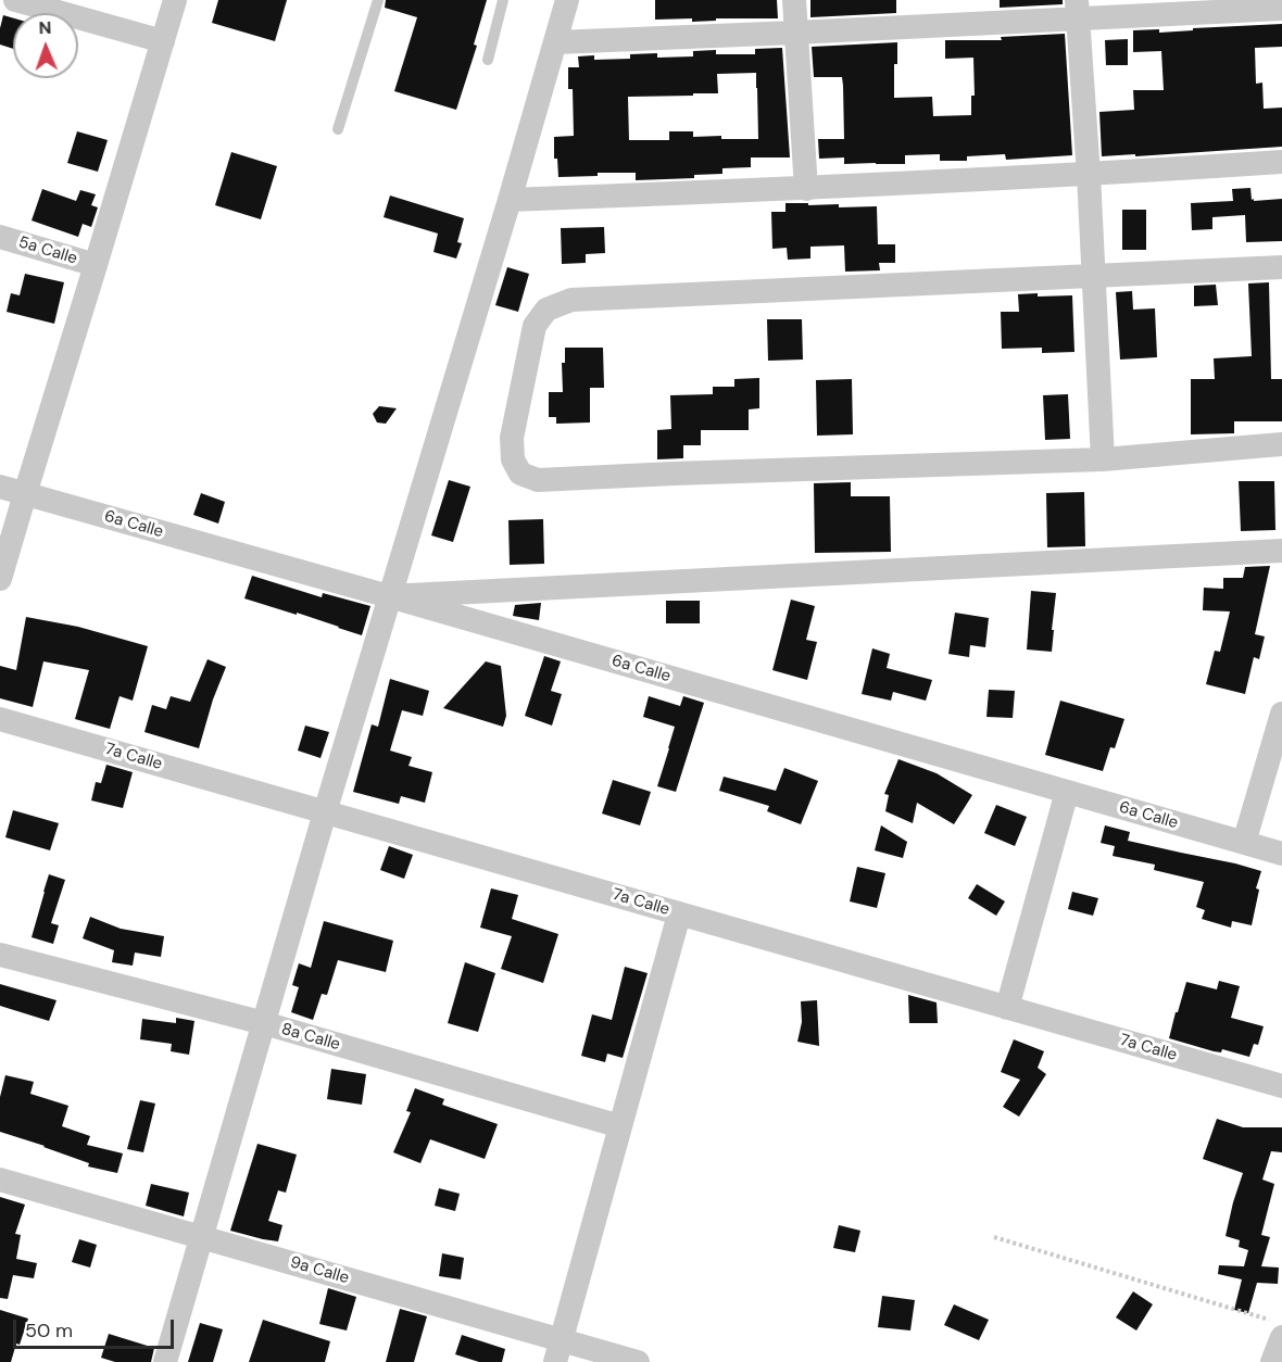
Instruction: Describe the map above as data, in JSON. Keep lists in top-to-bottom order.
{
  "streets": {
    "street": [
      "5a Calle",
      "6a Calle",
      "7a Calle",
      "8a Calle",
      "9a Calle"
    ]
  },
  "scale_bar": "50 m",
  "north": "top"
}
